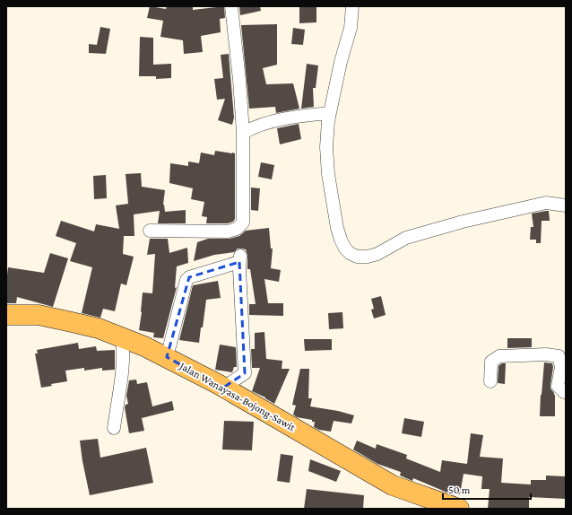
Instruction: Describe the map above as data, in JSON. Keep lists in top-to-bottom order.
{
  "streets": {
    "main road": ["Jalan Wanayasa-Bojong-Sawit"]
  },
  "scale_bar": "50 m"
}
